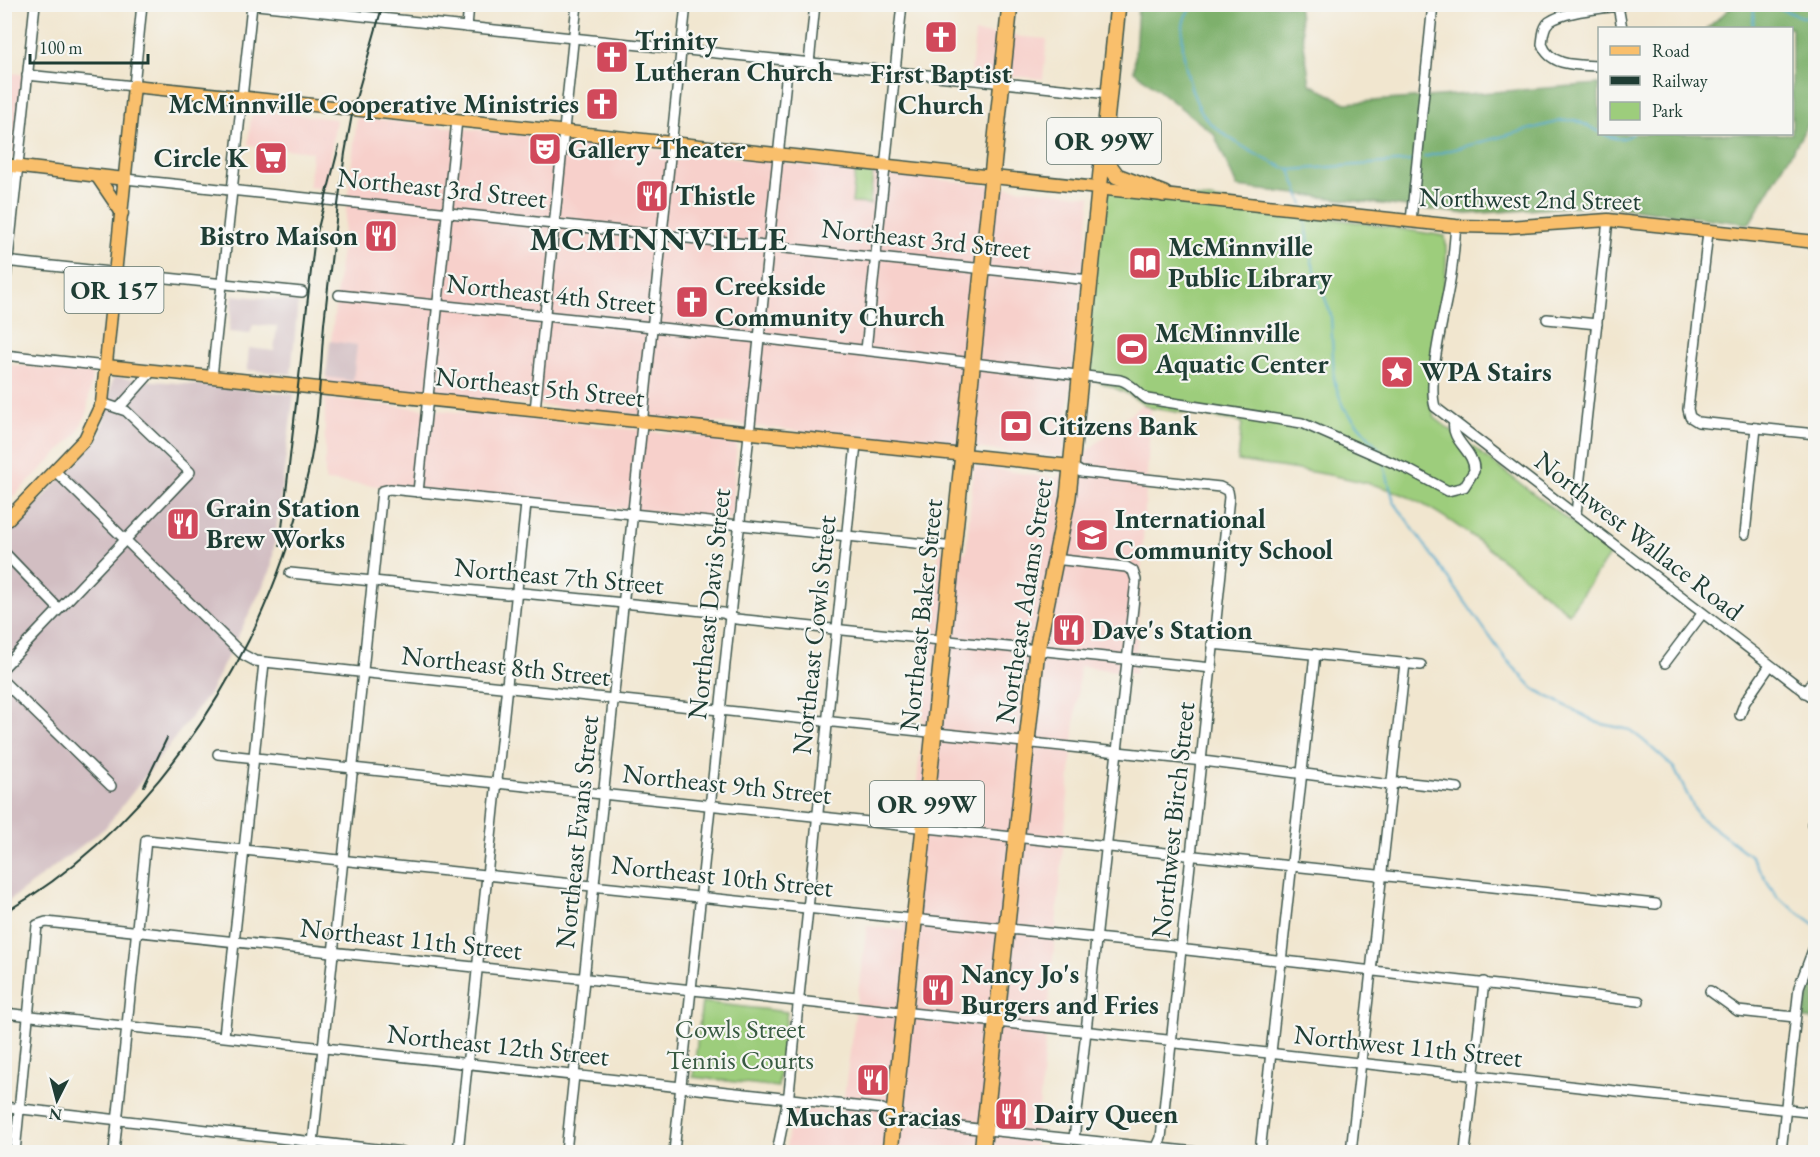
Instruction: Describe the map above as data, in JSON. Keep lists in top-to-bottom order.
{
  "streets": {
    "highway": ["OR 99W", "Northeast Adams Street", "Northeast Baker Street"],
    "main road": [
      "Northeast 3rd Street",
      "Northwest 2nd Street",
      "OR 157",
      "Northeast 5th Street"
    ],
    "street": [
      "Northeast 4th Street",
      "Northwest Wallace Road",
      "Northeast 7th Street",
      "Northeast Davis Street",
      "Northeast Cowls Street",
      "Northeast 8th Street",
      "Northeast 9th Street",
      "Northwest Birch Street",
      "Northeast Evans Street",
      "Northeast 10th Street",
      "Northeast 11th Street",
      "Northeast 12th Street",
      "Northwest 11th Street"
    ]
  },
  "crossings": [
    ["OR 99W", "Northeast Adams Street"],
    ["OR 99W", "Northeast Baker Street"],
    ["Northeast 3rd Street", "OR 157"],
    ["Northeast 3rd Street", "Northeast Adams Street"],
    ["Northeast 3rd Street", "Northeast Davis Street"],
    ["Northeast 3rd Street", "Northeast Baker Street"],
    ["Northeast 3rd Street", "Northeast Evans Street"],
    ["Northwest 2nd Street", "OR 157"],
    ["Northwest 2nd Street", "Northwest Wallace Road"],
    ["Northwest 2nd Street", "Northeast Adams Street"],
    ["Northwest 2nd Street", "Northeast Davis Street"],
    ["Northwest 2nd Street", "Northeast Baker Street"],
    ["Northwest 2nd Street", "Northeast Evans Street"],
    ["OR 157", "Northeast 5th Street"],
    ["Northeast 4th Street", "Northwest Wallace Road"],
    ["Northeast 4th Street", "Northeast Adams Street"],
    ["Northeast 4th Street", "Northeast Davis Street"],
    ["Northeast 4th Street", "Northeast Baker Street"],
    ["Northeast 4th Street", "Northeast Evans Street"],
    ["Northeast 5th Street", "Northeast Adams Street"],
    ["Northeast 5th Street", "Northeast Davis Street"],
    ["Northeast 5th Street", "Northeast Baker Street"],
    ["Northeast 5th Street", "Northeast Cowls Street"],
    ["Northeast 5th Street", "Northwest Birch Street"],
    ["Northeast 5th Street", "Northeast Evans Street"],
    ["Northeast 7th Street", "Northeast Adams Street"],
    ["Northeast 7th Street", "Northeast Davis Street"],
    ["Northeast 7th Street", "Northeast Baker Street"],
    ["Northeast 7th Street", "Northeast Cowls Street"],
    ["Northeast 7th Street", "Northwest Birch Street"],
    ["Northeast 7th Street", "Northeast Evans Street"],
    ["Northeast Adams Street", "Northeast 8th Street"],
    ["Northeast Adams Street", "Northeast 9th Street"],
    ["Northeast Adams Street", "Northwest Birch Street"],
    ["Northeast Adams Street", "Northeast 10th Street"],
    ["Northeast Adams Street", "Northeast 11th Street"],
    ["Northeast Adams Street", "Northeast 12th Street"],
    ["Northeast Adams Street", "Northwest 11th Street"],
    ["Northeast Davis Street", "Northeast 8th Street"],
    ["Northeast Davis Street", "Northeast 9th Street"],
    ["Northeast Davis Street", "Northeast 10th Street"],
    ["Northeast Davis Street", "Northeast 11th Street"],
    ["Northeast Davis Street", "Northeast 12th Street"],
    ["Northeast Baker Street", "Northeast 8th Street"],
    ["Northeast Baker Street", "Northeast 9th Street"],
    ["Northeast Baker Street", "Northeast 10th Street"],
    ["Northeast Baker Street", "Northeast 11th Street"],
    ["Northeast Baker Street", "Northeast 12th Street"],
    ["Northeast Cowls Street", "Northeast 8th Street"],
    ["Northeast Cowls Street", "Northeast 9th Street"],
    ["Northeast Cowls Street", "Northeast 10th Street"],
    ["Northeast Cowls Street", "Northeast 11th Street"],
    ["Northeast Cowls Street", "Northeast 12th Street"],
    ["Northeast 8th Street", "Northwest Birch Street"],
    ["Northeast 8th Street", "Northeast Evans Street"],
    ["Northeast 9th Street", "Northwest Birch Street"],
    ["Northeast 9th Street", "Northeast Evans Street"],
    ["Northwest Birch Street", "Northeast 10th Street"],
    ["Northwest Birch Street", "Northeast 12th Street"],
    ["Northwest Birch Street", "Northwest 11th Street"],
    ["Northeast Evans Street", "Northeast 10th Street"],
    ["Northeast Evans Street", "Northeast 11th Street"],
    ["Northeast Evans Street", "Northeast 12th Street"],
    ["Northeast 10th Street", "Northeast 11th Street"],
    ["Northeast 11th Street", "Northeast 12th Street"],
    ["Northeast 11th Street", "Northwest 11th Street"]
  ],
  "districts": ["MCMINNVILLE"],
  "parks": ["Cowls Street Tennis Courts"],
  "places": {
    "church": [
      "First Baptist Church",
      "Trinity Lutheran Church",
      "McMinnville Cooperative Ministries",
      "Creekside Community Church"
    ],
    "theatre": ["Gallery Theater"],
    "supermarket": ["Circle K"],
    "restaurant": [
      "Thistle",
      "Bistro Maison",
      "Grain Station Brew Works",
      "Dave's Station",
      "Nancy Jo's Burgers and Fries",
      "Muchas Gracias",
      "Dairy Queen"
    ],
    "library": ["McMinnville Public Library"],
    "sports": ["McMinnville Aquatic Center"],
    "place": ["WPA Stairs"],
    "bank": ["Citizens Bank"],
    "school or university": ["International Community School"]
  },
  "legend": ["Road", "Railway", "Park"],
  "scale_bar": "100 m",
  "north": "bottom"
}
